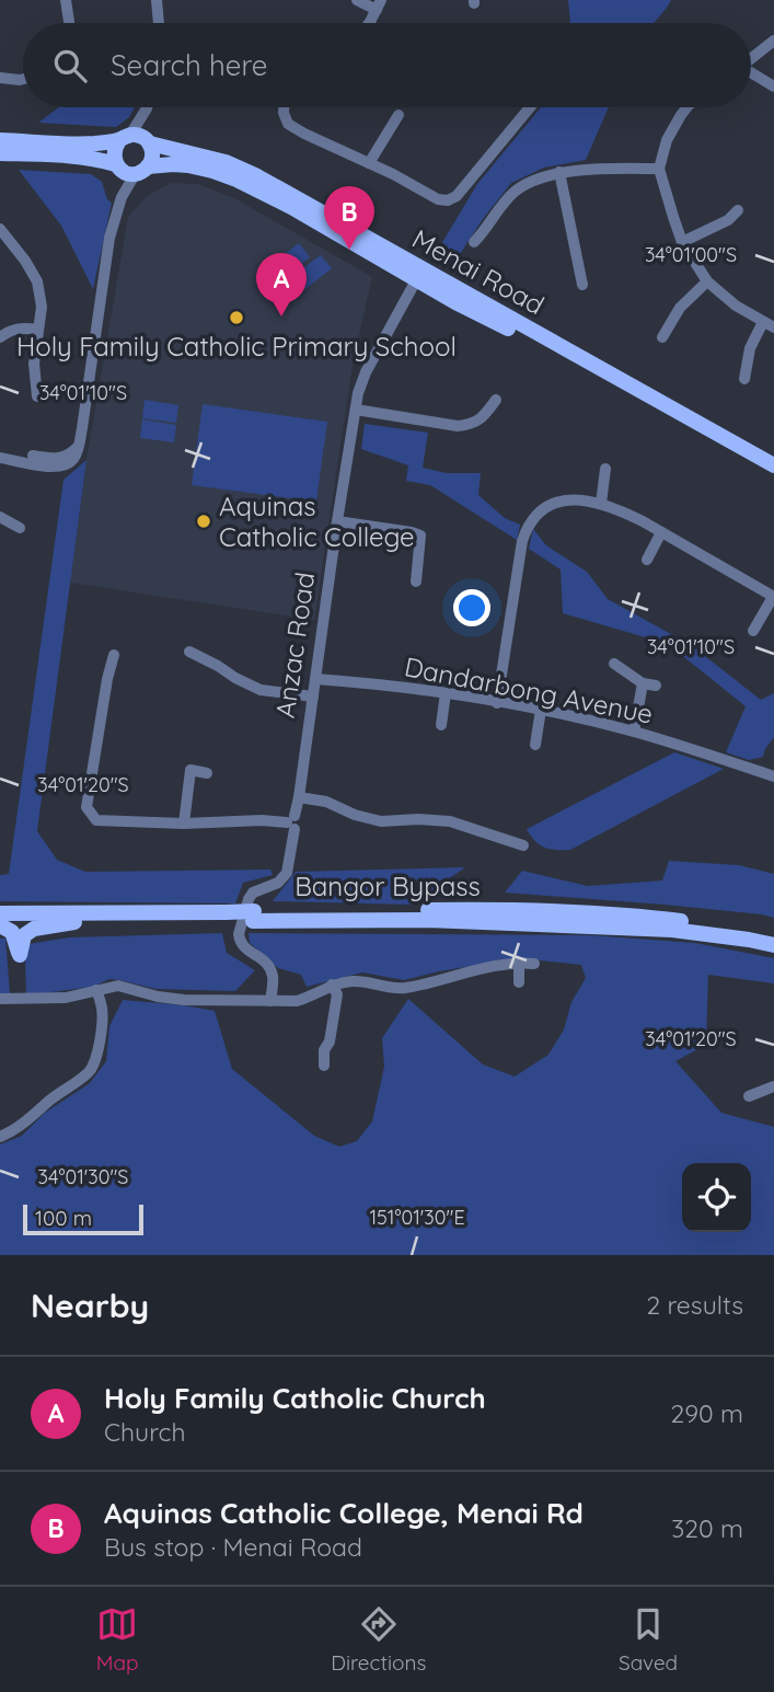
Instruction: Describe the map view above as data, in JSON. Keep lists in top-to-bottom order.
{
  "streets": {
    "main road": ["Menai Road", "Bangor Bypass"],
    "street": ["Anzac Road", "Dandarbong Avenue"]
  },
  "crossings": [
    ["Menai Road", "Anzac Road"],
    ["Anzac Road", "Dandarbong Avenue"]
  ],
  "places": ["Holy Family Catholic Primary School", "Aquinas Catholic College"],
  "scale_bar": "100 m",
  "page": {
    "search": "Search here",
    "pins": ["B", "A"],
    "scale": "100 m",
    "heading": ["Nearby", "2 results"],
    "list": [
      {
        "mark": "A",
        "name": "Holy Family Catholic Church",
        "note": "Church",
        "value": "290 m"
      },
      {
        "mark": "B",
        "name": "Aquinas Catholic College, Menai Rd",
        "note": "Bus stop · Menai Road",
        "value": "320 m"
      }
    ],
    "nav": ["Map", "Directions", "Saved"]
  },
  "coordinates": [
    "34°01'00\"S",
    "34°01'10\"S",
    "34°01'20\"S",
    "34°01'30\"S",
    "151°01'30\"E"
  ]
}
